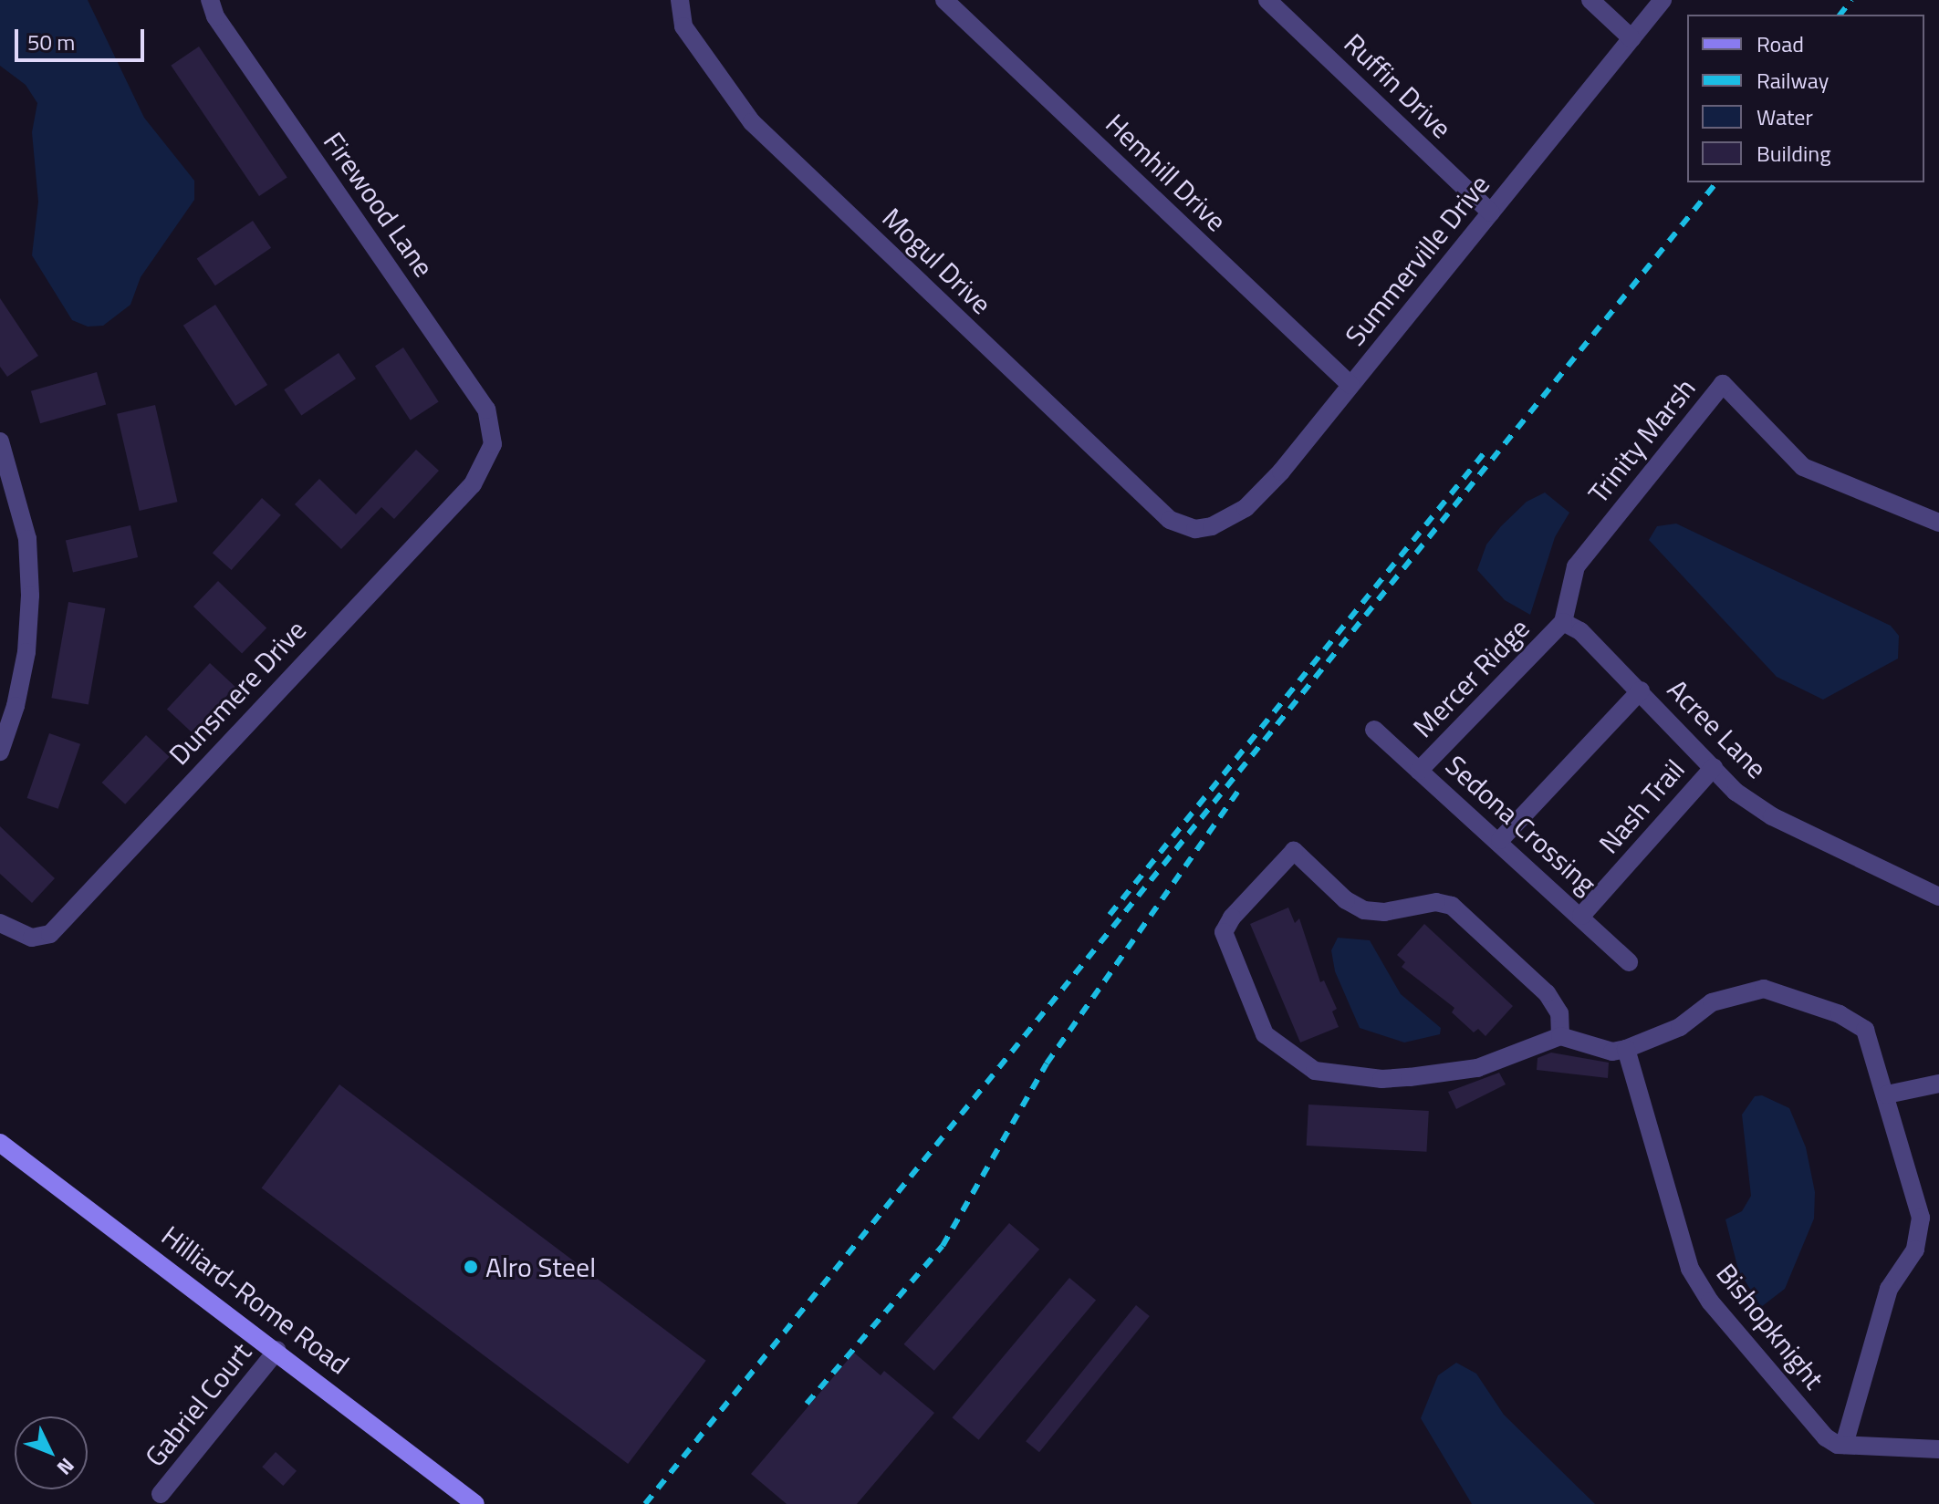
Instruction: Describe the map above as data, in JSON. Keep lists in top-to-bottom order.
{
  "streets": {
    "main road": ["Hilliard-Rome Road"],
    "street": [
      "Ruffin Drive",
      "Hemhill Drive",
      "Firewood Lane",
      "Summerville Drive",
      "Mogul Drive",
      "Trinity Marsh",
      "Mercer Ridge",
      "Dunsmere Drive",
      "Acree Lane",
      "Nash Trail",
      "Sedona Crossing",
      "Bishopknight",
      "Gabriel Court"
    ]
  },
  "crossings": [
    ["Ruffin Drive", "Summerville Drive"],
    ["Hemhill Drive", "Summerville Drive"],
    ["Firewood Lane", "Dunsmere Drive"],
    ["Summerville Drive", "Mogul Drive"],
    ["Trinity Marsh", "Mercer Ridge"],
    ["Trinity Marsh", "Acree Lane"],
    ["Mercer Ridge", "Acree Lane"],
    ["Mercer Ridge", "Sedona Crossing"],
    ["Acree Lane", "Nash Trail"],
    ["Nash Trail", "Sedona Crossing"],
    ["Hilliard-Rome Road", "Gabriel Court"]
  ],
  "places": ["Alro Steel"],
  "legend": [
    "Road",
    "Railway",
    "Water",
    "Building"
  ],
  "scale_bar": "50 m",
  "north": "bottom right"
}
